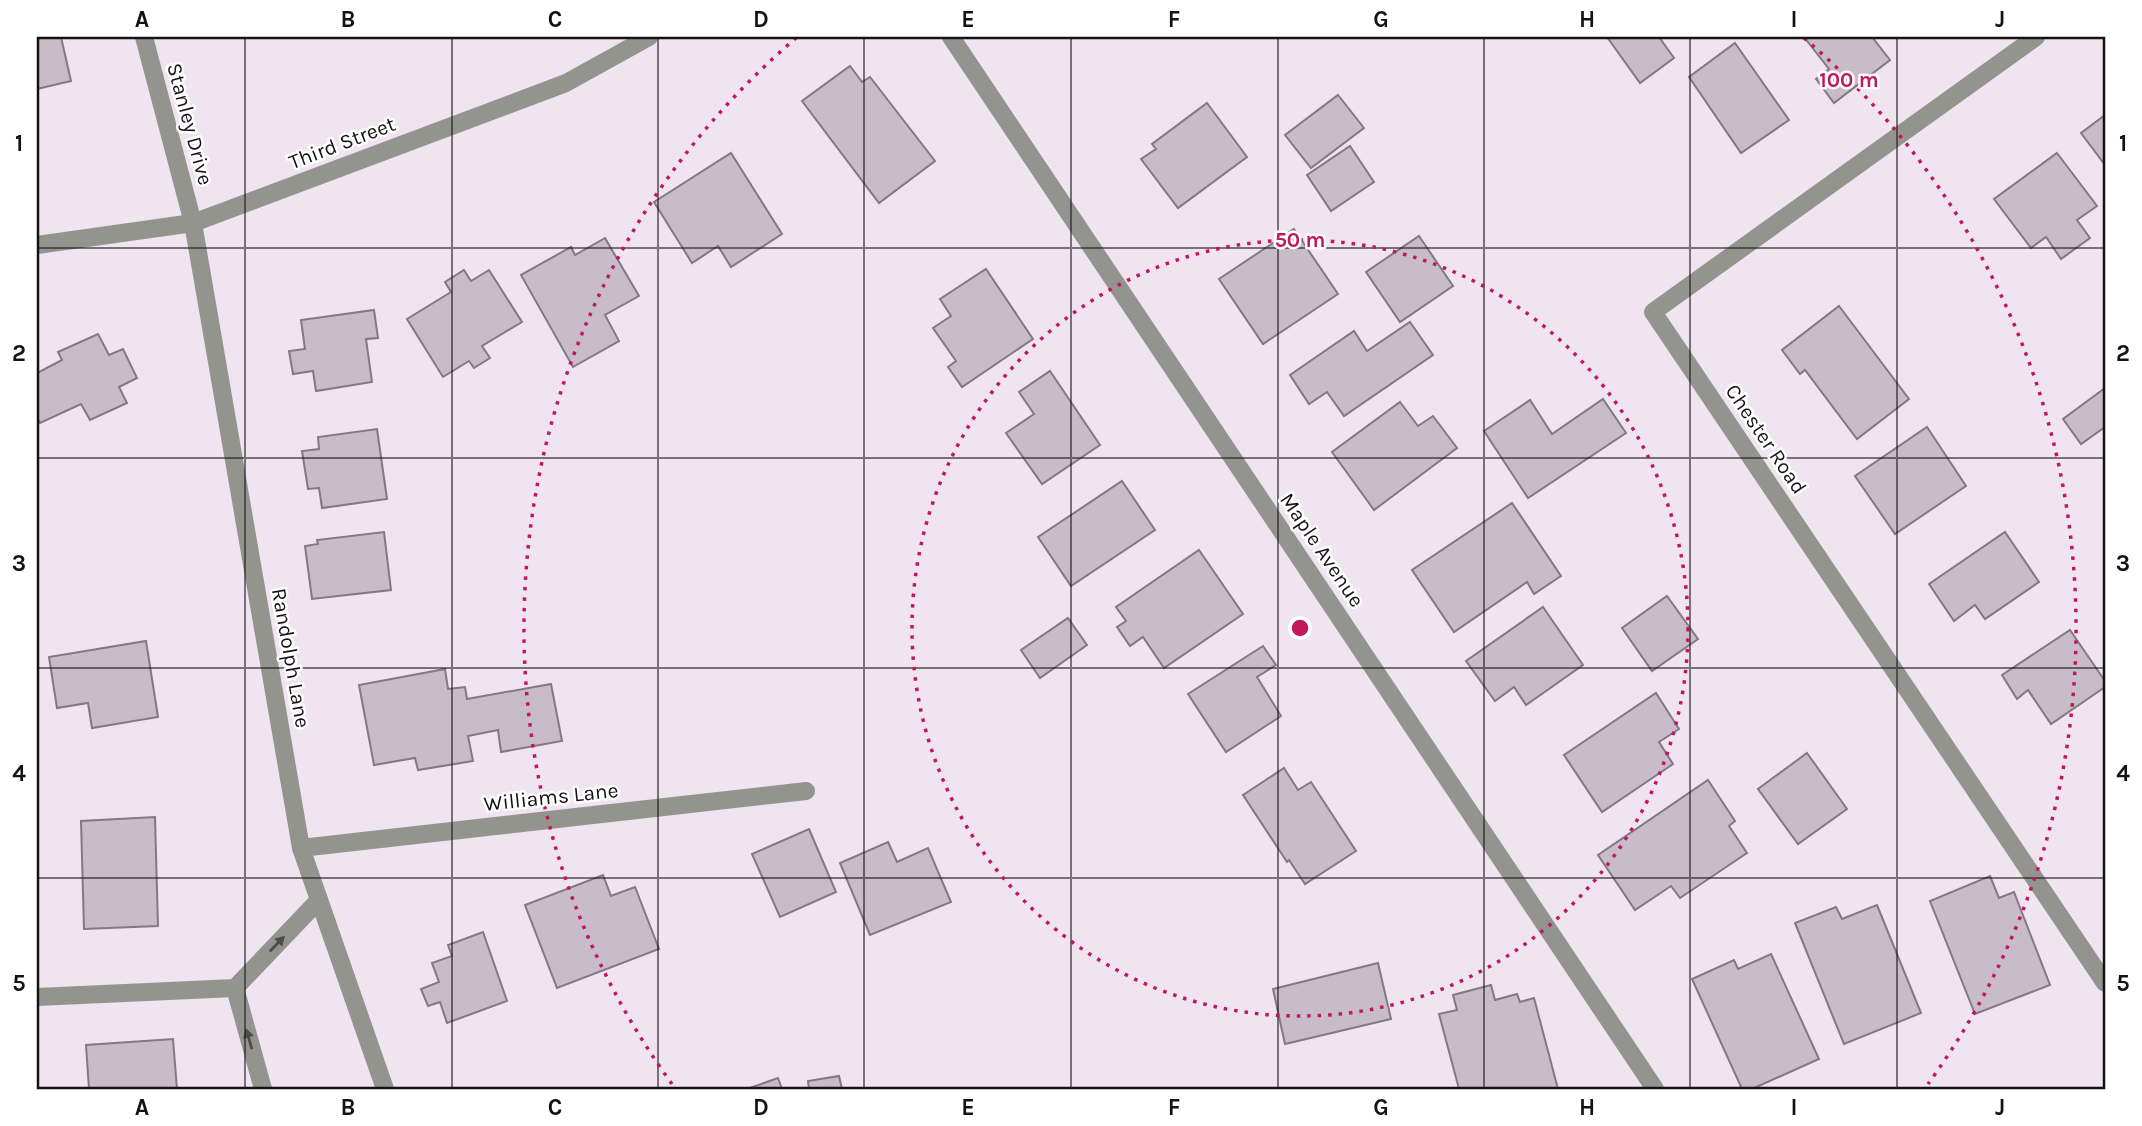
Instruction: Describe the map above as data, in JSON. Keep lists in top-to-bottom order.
{
  "streets": {
    "street": [
      "Stanley Drive",
      "Third Street",
      "Chester Road",
      "Maple Avenue",
      "Randolph Lane",
      "Williams Lane"
    ]
  },
  "crossings": [
    ["Stanley Drive", "Third Street"],
    ["Stanley Drive", "Randolph Lane"],
    ["Third Street", "Randolph Lane"],
    ["Randolph Lane", "Williams Lane"]
  ],
  "grid": {
    "columns": [
      "A",
      "B",
      "C",
      "D",
      "E",
      "F",
      "G",
      "H",
      "I",
      "J"
    ],
    "rows": [
      "1",
      "2",
      "3",
      "4",
      "5"
    ]
  },
  "rings": ["100 m", "50 m"]
}
